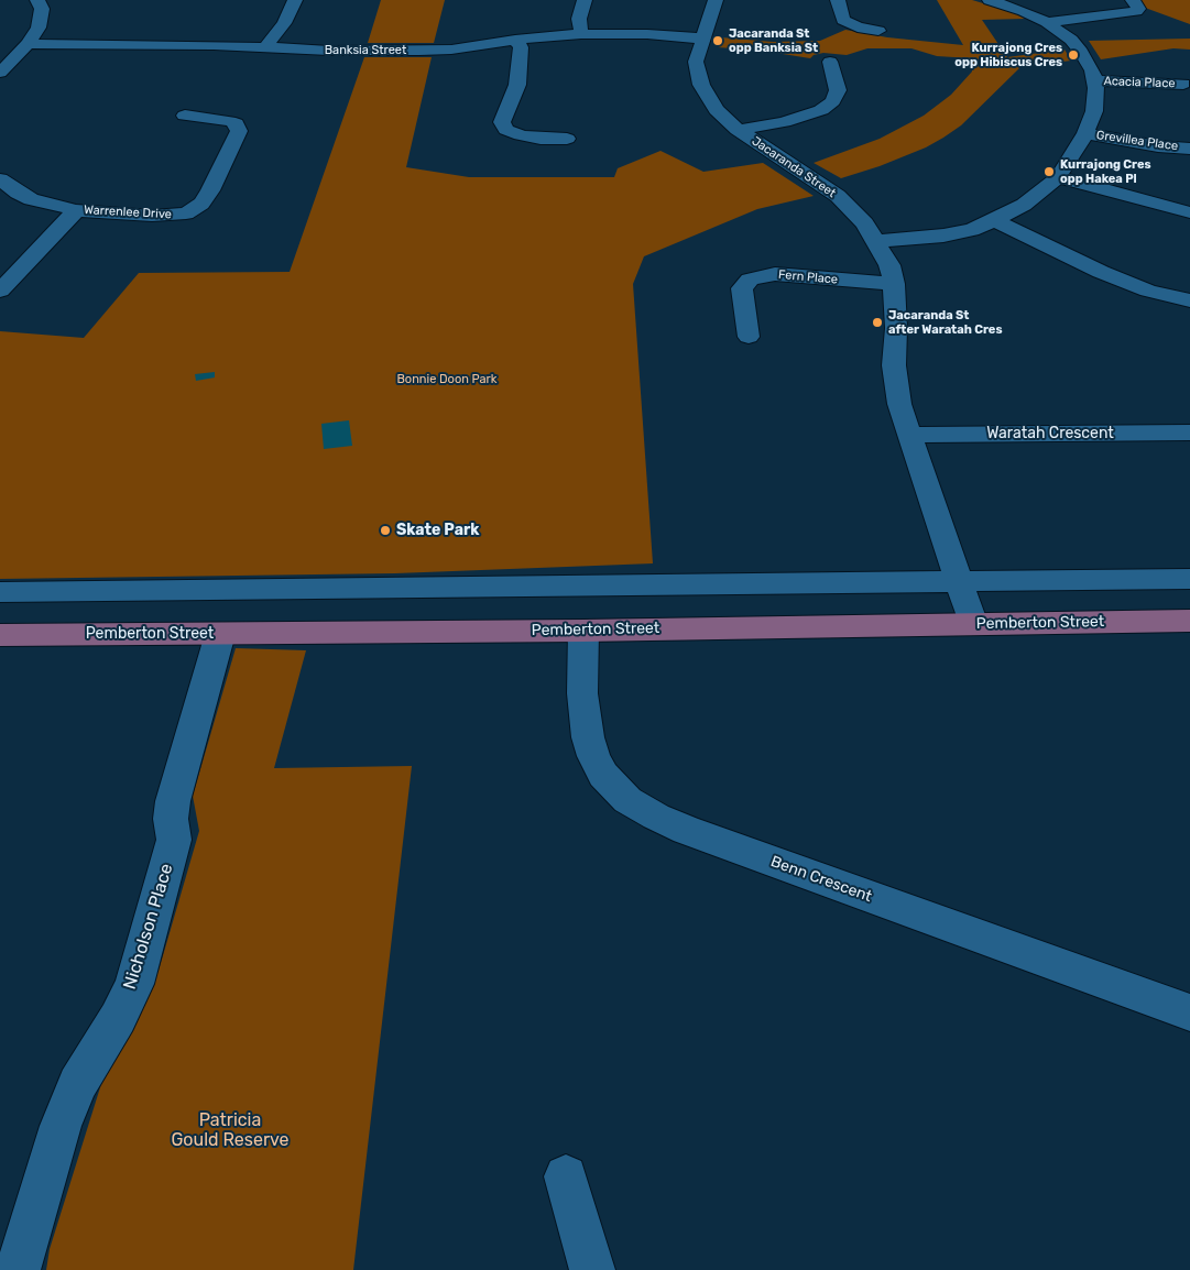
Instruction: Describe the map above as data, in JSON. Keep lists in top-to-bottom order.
{
  "streets": {
    "main road": ["Pemberton Street"],
    "street": [
      "Banksia Street",
      "Acacia Place",
      "Grevillea Place",
      "Jacaranda Street",
      "Warrenlee Drive",
      "Fern Place",
      "Waratah Crescent",
      "Benn Crescent",
      "Nicholson Place"
    ]
  },
  "crossings": [
    ["Banksia Street", "Jacaranda Street"],
    ["Jacaranda Street", "Fern Place"],
    ["Jacaranda Street", "Waratah Crescent"],
    ["Jacaranda Street", "Pemberton Street"],
    ["Pemberton Street", "Benn Crescent"],
    ["Pemberton Street", "Nicholson Place"]
  ],
  "parks": ["Bonnie Doon Park", "Patricia Gould Reserve"],
  "places": [
    "Jacaranda St opp Banksia St",
    "Kurrajong Cres opp Hibiscus Cres",
    "Kurrajong Cres opp Hakea Pl",
    "Jacaranda St after Waratah Cres",
    "Skate Park"
  ]
}
